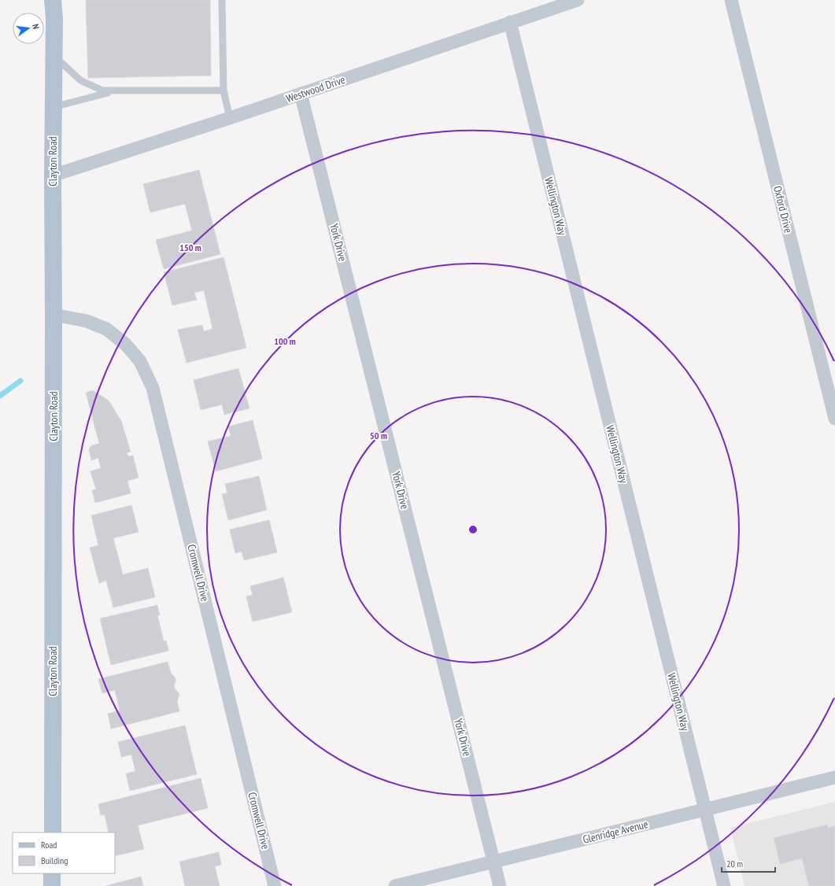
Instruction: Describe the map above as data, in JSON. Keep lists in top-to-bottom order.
{
  "streets": {
    "main road": ["Clayton Road"],
    "street": [
      "Westwood Drive",
      "Wellington Way",
      "Oxford Drive",
      "York Drive",
      "Cromwell Drive",
      "Glenridge Avenue"
    ]
  },
  "crossings": [
    ["Westwood Drive", "Clayton Road"],
    ["Westwood Drive", "Wellington Way"],
    ["Westwood Drive", "York Drive"],
    ["Clayton Road", "Cromwell Drive"],
    ["Wellington Way", "Glenridge Avenue"],
    ["York Drive", "Glenridge Avenue"]
  ],
  "legend": ["Road", "Building"],
  "scale_bar": "20 m",
  "north": "right",
  "rings": ["150 m", "100 m", "50 m"]
}
